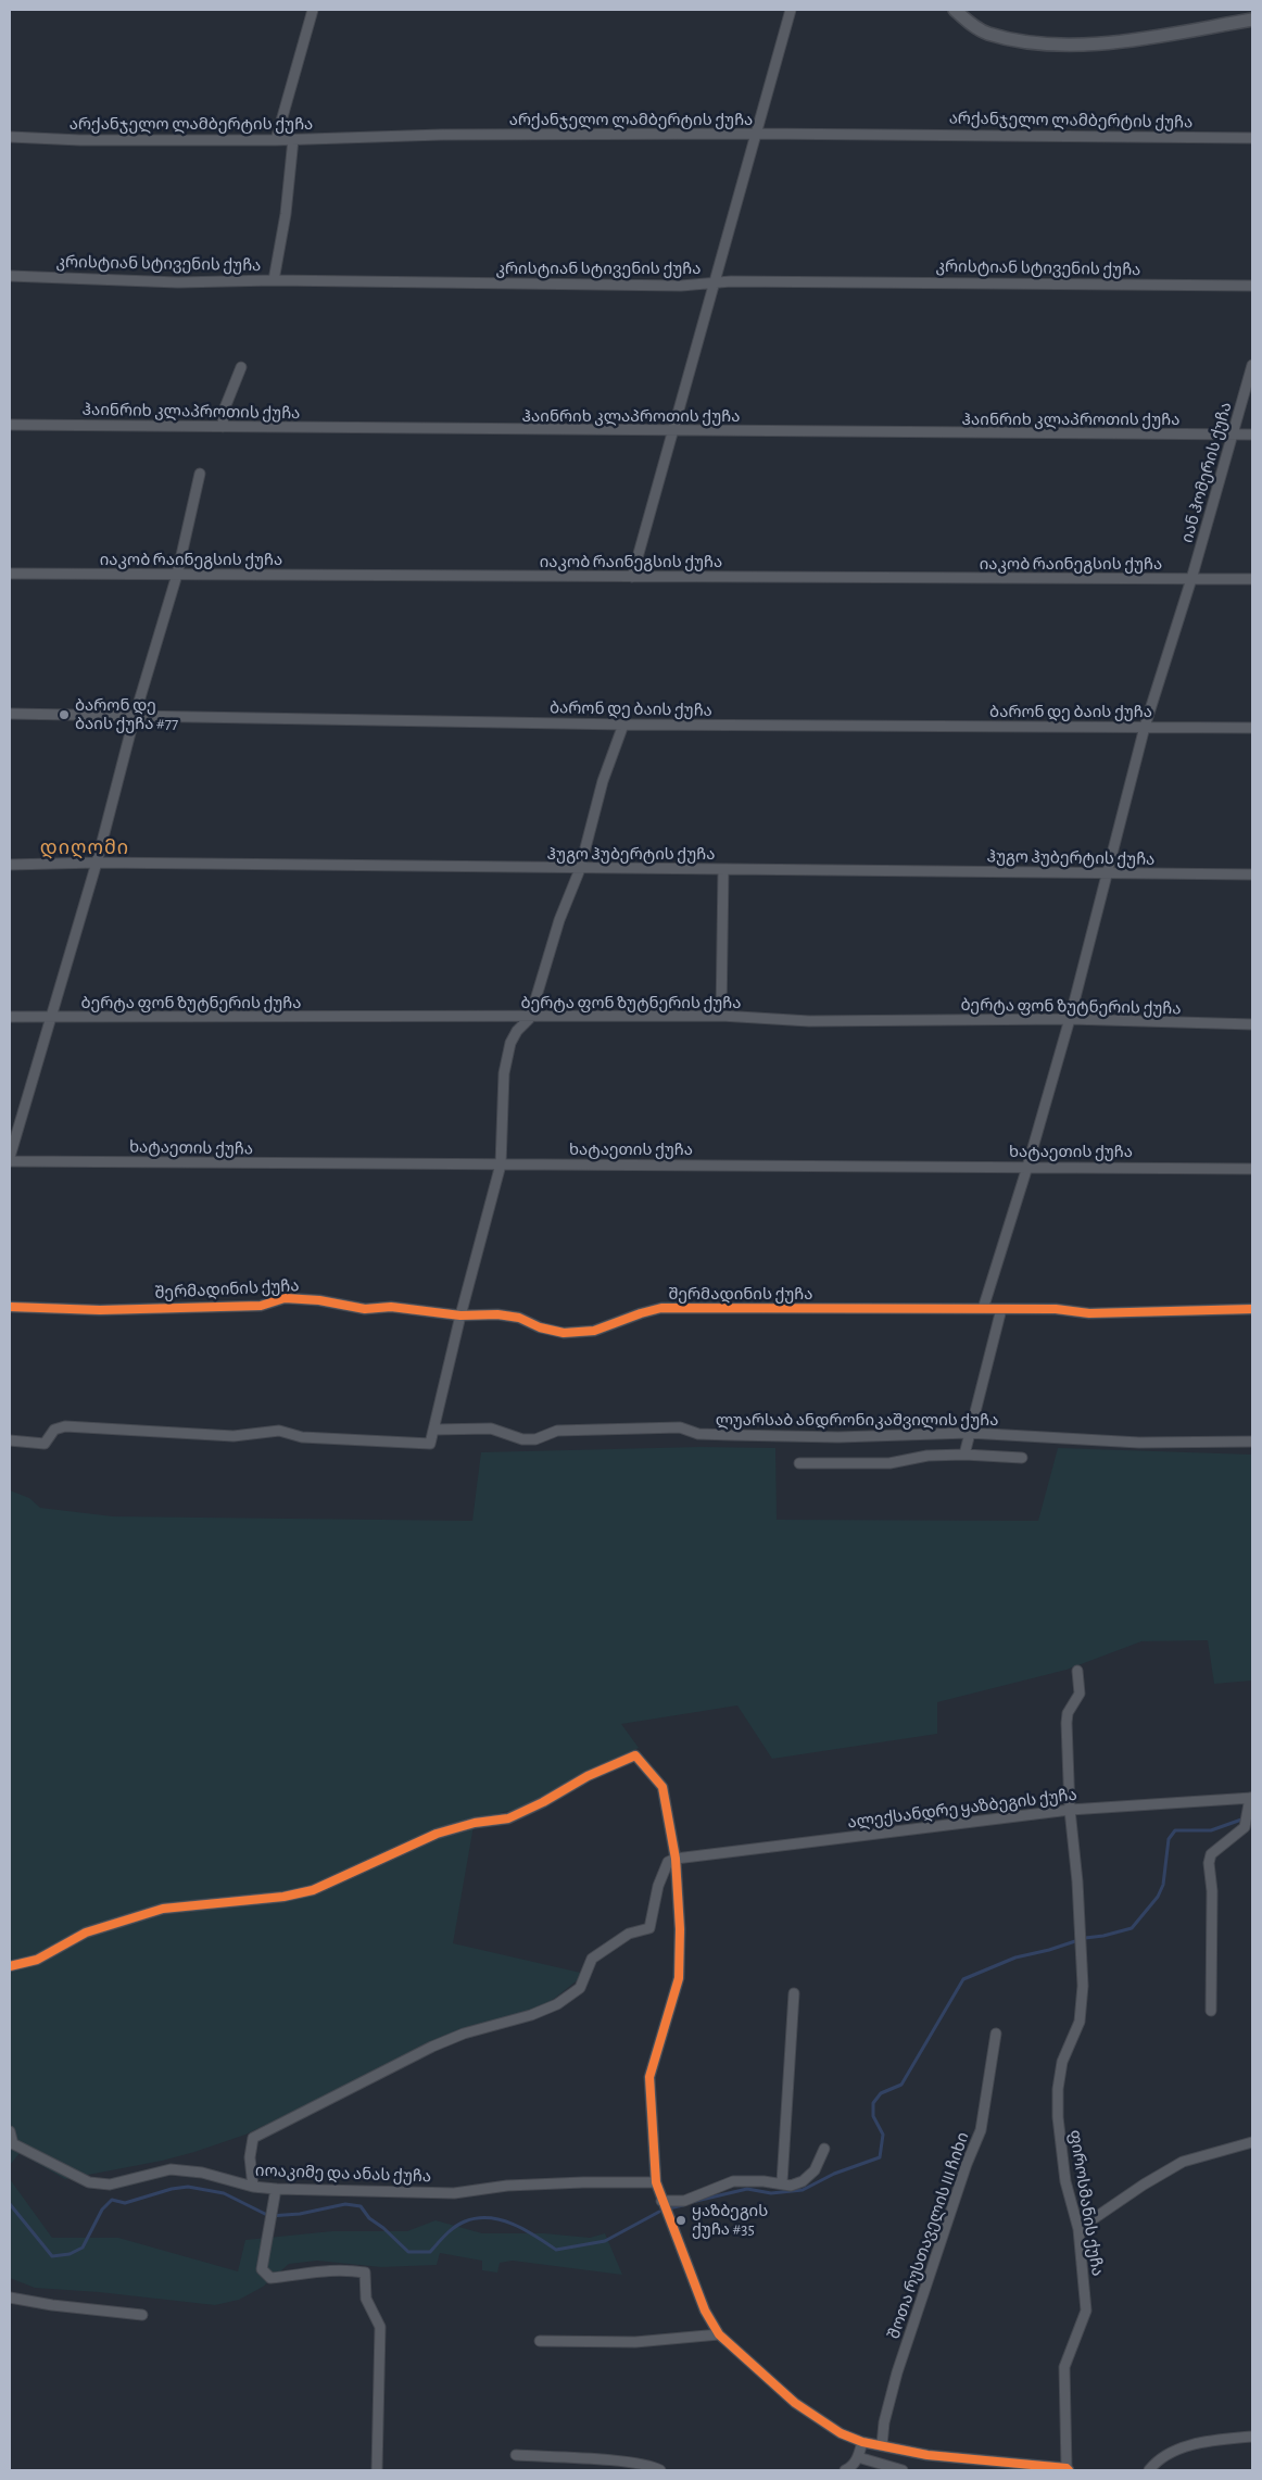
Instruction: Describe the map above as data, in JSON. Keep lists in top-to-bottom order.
{
  "streets": {
    "street": [
      "არქანჯელო ლამბერტის ქუჩა",
      "კრისტიან სტივენის ქუჩა",
      "ჰაინრიხ კლაპროთის ქუჩა",
      "იან ჰომერის ქუჩა",
      "იაკობ რაინეგსის ქუჩა",
      "ბარონ დე ბაის ქუჩა",
      "ჰუგო ჰუბერტის ქუჩა",
      "ბერტა ფონ ზუტნერის ქუჩა",
      "ხატაეთის ქუჩა",
      "შერმადინის ქუჩა",
      "ლუარსაბ ანდრონიკაშვილის ქუჩა",
      "ალექსანდრე ყაზბეგის ქუჩა",
      "იოაკიმე და ანას ქუჩა",
      "ფიროსმანის ქუჩა",
      "შოთა რუსთაველის III ჩიხი"
    ]
  },
  "crossings": [
    ["ჰაინრიხ კლაპროთის ქუჩა", "იან ჰომერის ქუჩა"],
    ["იან ჰომერის ქუჩა", "იაკობ რაინეგსის ქუჩა"],
    ["იან ჰომერის ქუჩა", "ბარონ დე ბაის ქუჩა"],
    ["იან ჰომერის ქუჩა", "ჰუგო ჰუბერტის ქუჩა"],
    ["იან ჰომერის ქუჩა", "ბერტა ფონ ზუტნერის ქუჩა"],
    ["იან ჰომერის ქუჩა", "ხატაეთის ქუჩა"],
    ["იან ჰომერის ქუჩა", "შერმადინის ქუჩა"],
    ["ალექსანდრე ყაზბეგის ქუჩა", "ფიროსმანის ქუჩა"]
  ],
  "districts": ["დიღომი"],
  "places": ["ბარონ დე ბაის ქუჩა #77", "ყაზბეგის ქუჩა #35"]
}
